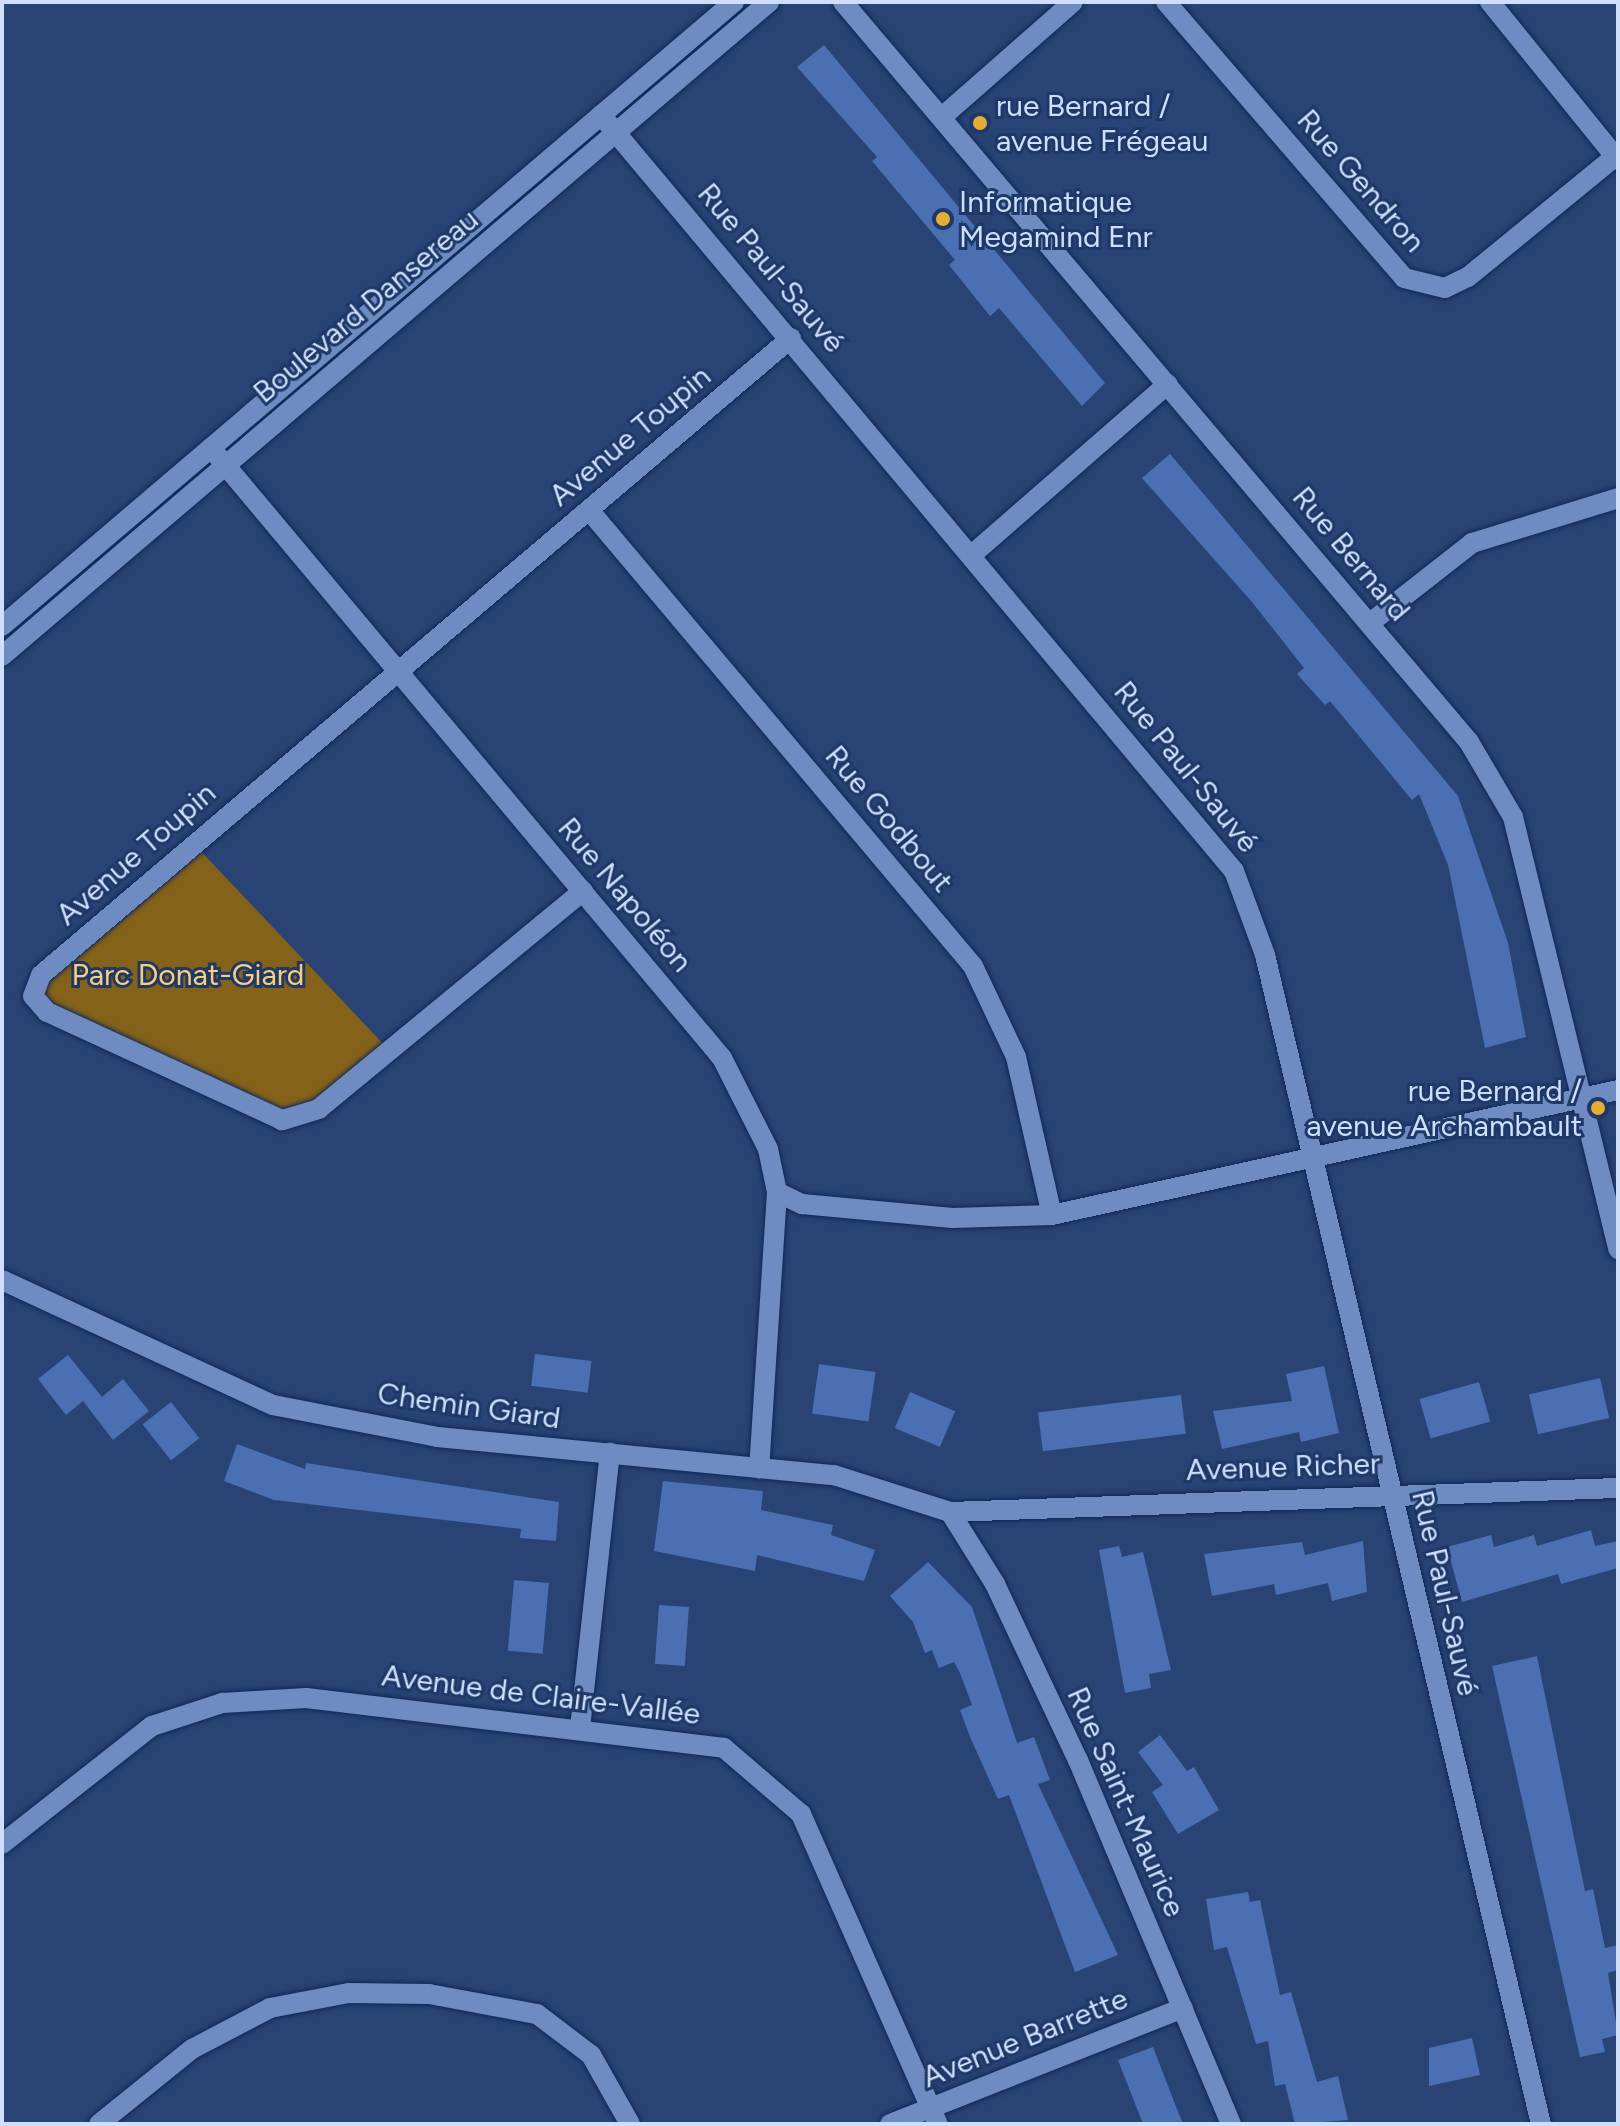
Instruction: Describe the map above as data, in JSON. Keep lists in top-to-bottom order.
{
  "streets": {
    "street": [
      "Rue Gendron",
      "Rue Paul-Sauvé",
      "Boulevard Dansereau",
      "Avenue Toupin",
      "Rue Bernard",
      "Rue Godbout",
      "Rue Napoléon",
      "Chemin Giard",
      "Avenue Richer",
      "Avenue de Claire-Vallée",
      "Rue Saint-Maurice",
      "Avenue Barrette"
    ]
  },
  "crossings": [
    ["Rue Paul-Sauvé", "Boulevard Dansereau"],
    ["Rue Paul-Sauvé", "Avenue Toupin"],
    ["Rue Paul-Sauvé", "Avenue Richer"],
    ["Boulevard Dansereau", "Rue Napoléon"],
    ["Avenue Toupin", "Rue Godbout"],
    ["Avenue Toupin", "Rue Napoléon"],
    ["Rue Napoléon", "Chemin Giard"],
    ["Chemin Giard", "Avenue Richer"],
    ["Chemin Giard", "Rue Saint-Maurice"],
    ["Avenue Richer", "Rue Saint-Maurice"],
    ["Avenue de Claire-Vallée", "Avenue Barrette"],
    ["Rue Saint-Maurice", "Avenue Barrette"]
  ],
  "parks": ["Parc Donat-Giard"],
  "places": ["rue Bernard / avenue Frégeau", "Informatique Megamind Enr", "rue Bernard / avenue Archambault"]
}
